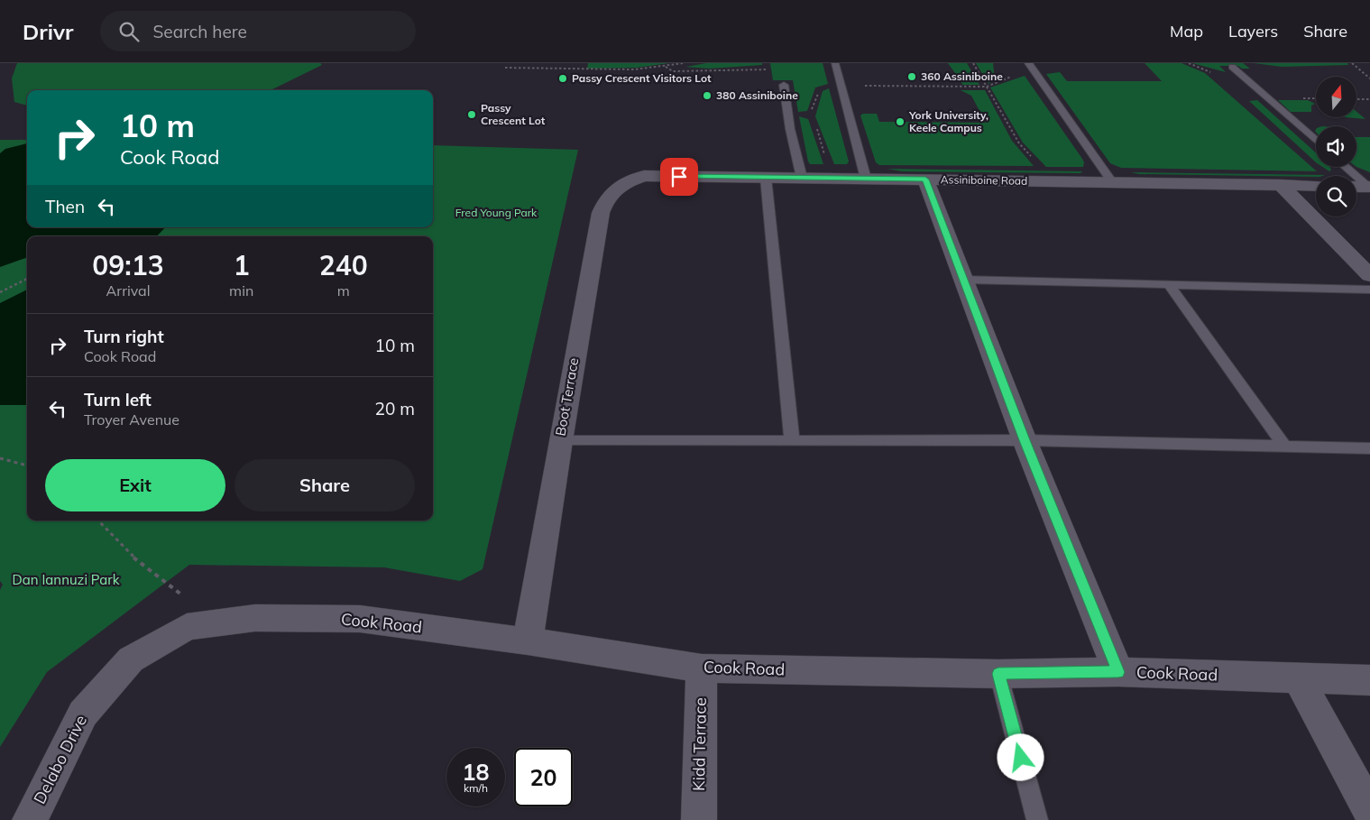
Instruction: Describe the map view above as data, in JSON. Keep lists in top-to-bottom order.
{
  "streets": {
    "street": [
      "Assiniboine Road",
      "Boot Terrace",
      "Cook Road",
      "Kidd Terrace",
      "Delabo Drive"
    ]
  },
  "crossings": [
    ["Assiniboine Road", "Boot Terrace"],
    ["Boot Terrace", "Cook Road"],
    ["Cook Road", "Kidd Terrace"],
    ["Cook Road", "Delabo Drive"]
  ],
  "parks": ["Fred Young Park", "Dan Iannuzi Park"],
  "places": [
    "360 Assiniboine",
    "Passy Crescent Visitors Lot",
    "380 Assiniboine",
    "Passy Crescent Lot",
    "York University, Keele Campus"
  ],
  "north": "top",
  "page": {
    "header": "Drivr",
    "search": "Search here",
    "nav": ["Map", "Layers", "Share"],
    "turn": ["10 m", "Cook Road"],
    "then": "Then",
    "eta": [
      "09:13",
      "Arrival",
      "1",
      "min",
      "240",
      "m"
    ],
    "list": [
      {
        "name": "Turn right",
        "note": "Cook Road",
        "value": "10 m"
      },
      {
        "name": "Turn left",
        "note": "Troyer Avenue",
        "value": "20 m"
      }
    ],
    "buttons": ["Exit", "Share"],
    "speed": "18 km/h",
    "limit": "20"
  }
}
